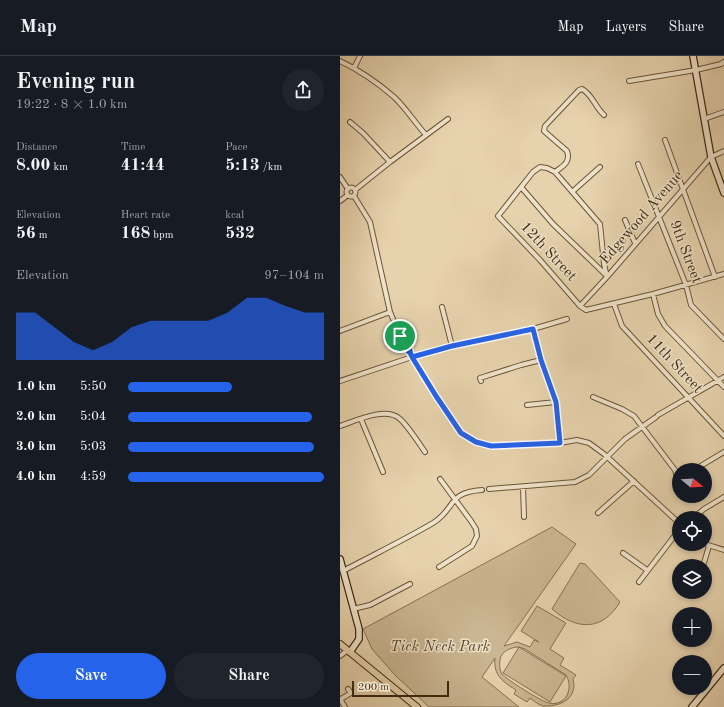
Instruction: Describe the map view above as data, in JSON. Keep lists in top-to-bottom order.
{
  "streets": {
    "street": [
      "Edgewood Avenue",
      "12th Street",
      "9th Street",
      "11th Street"
    ]
  },
  "crossings": [
    ["Edgewood Avenue", "12th Street"],
    ["Edgewood Avenue", "9th Street"]
  ],
  "parks": ["Tick Neck Park"],
  "scale_bar": "200 m",
  "north": "right",
  "page": {
    "header": "Map",
    "nav": ["Map", "Layers", "Share"],
    "heading": ["Evening run", "19:22 · 8 × 1.0 km"],
    "stats": [
      ["Distance", "8.00 km"],
      ["Time", "41:44"],
      ["Pace", "5:13 /km"],
      ["Elevation", "56 m"],
      ["Heart rate", "168 bpm"],
      ["kcal", "532"]
    ],
    "chart": ["Elevation", "97–104 m"],
    "list": [
      {
        "name": "1.0 km",
        "note": "5:50"
      },
      {
        "name": "2.0 km",
        "note": "5:04"
      },
      {
        "name": "3.0 km",
        "note": "5:03"
      },
      {
        "name": "4.0 km",
        "note": "4:59"
      }
    ],
    "map_buttons": ["+", "−"],
    "buttons": ["Save", "Share"],
    "scale": "200 m"
  }
}
